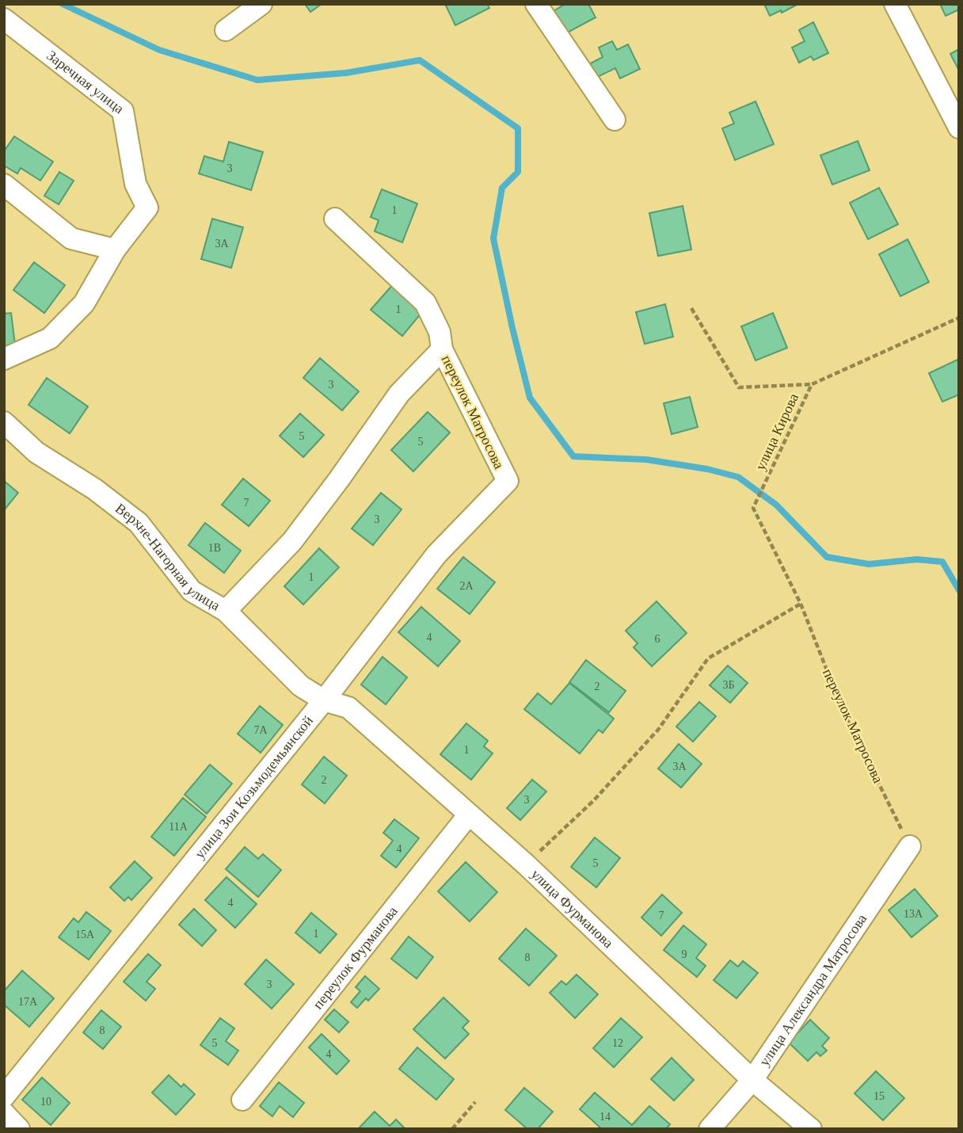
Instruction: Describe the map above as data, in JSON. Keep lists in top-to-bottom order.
{
  "streets": {
    "street": [
      "Заречная улица",
      "переулок Матросова",
      "Верхне-Нагорная улица",
      "улица Зои Козьмодемьянской",
      "улица Фурманова",
      "переулок Фурманова",
      "улица Александра Матросова"
    ],
    "path": ["улица Кирова"]
  },
  "crossings": [
    ["переулок Матросова", "улица Кирова"],
    ["переулок Матросова", "улица Зои Козьмодемьянской"],
    ["переулок Матросова", "улица Александра Матросова"],
    ["Верхне-Нагорная улица", "улица Зои Козьмодемьянской"],
    ["Верхне-Нагорная улица", "улица Фурманова"],
    ["улица Зои Козьмодемьянской", "улица Фурманова"],
    ["улица Фурманова", "переулок Фурманова"],
    ["улица Фурманова", "улица Александра Матросова"]
  ],
  "house_numbers": [
    "3",
    "1",
    "3А",
    "1",
    "3",
    "5",
    "5",
    "7",
    "3",
    "1В",
    "1",
    "2А",
    "4",
    "6",
    "3Б",
    "2",
    "7А",
    "1",
    "3А",
    "2",
    "3",
    "11А",
    "4",
    "5",
    "4",
    "13А",
    "7",
    "1",
    "15А",
    "9",
    "8",
    "3",
    "17А",
    "8",
    "5",
    "12",
    "4",
    "15",
    "10",
    "14"
  ]
}
